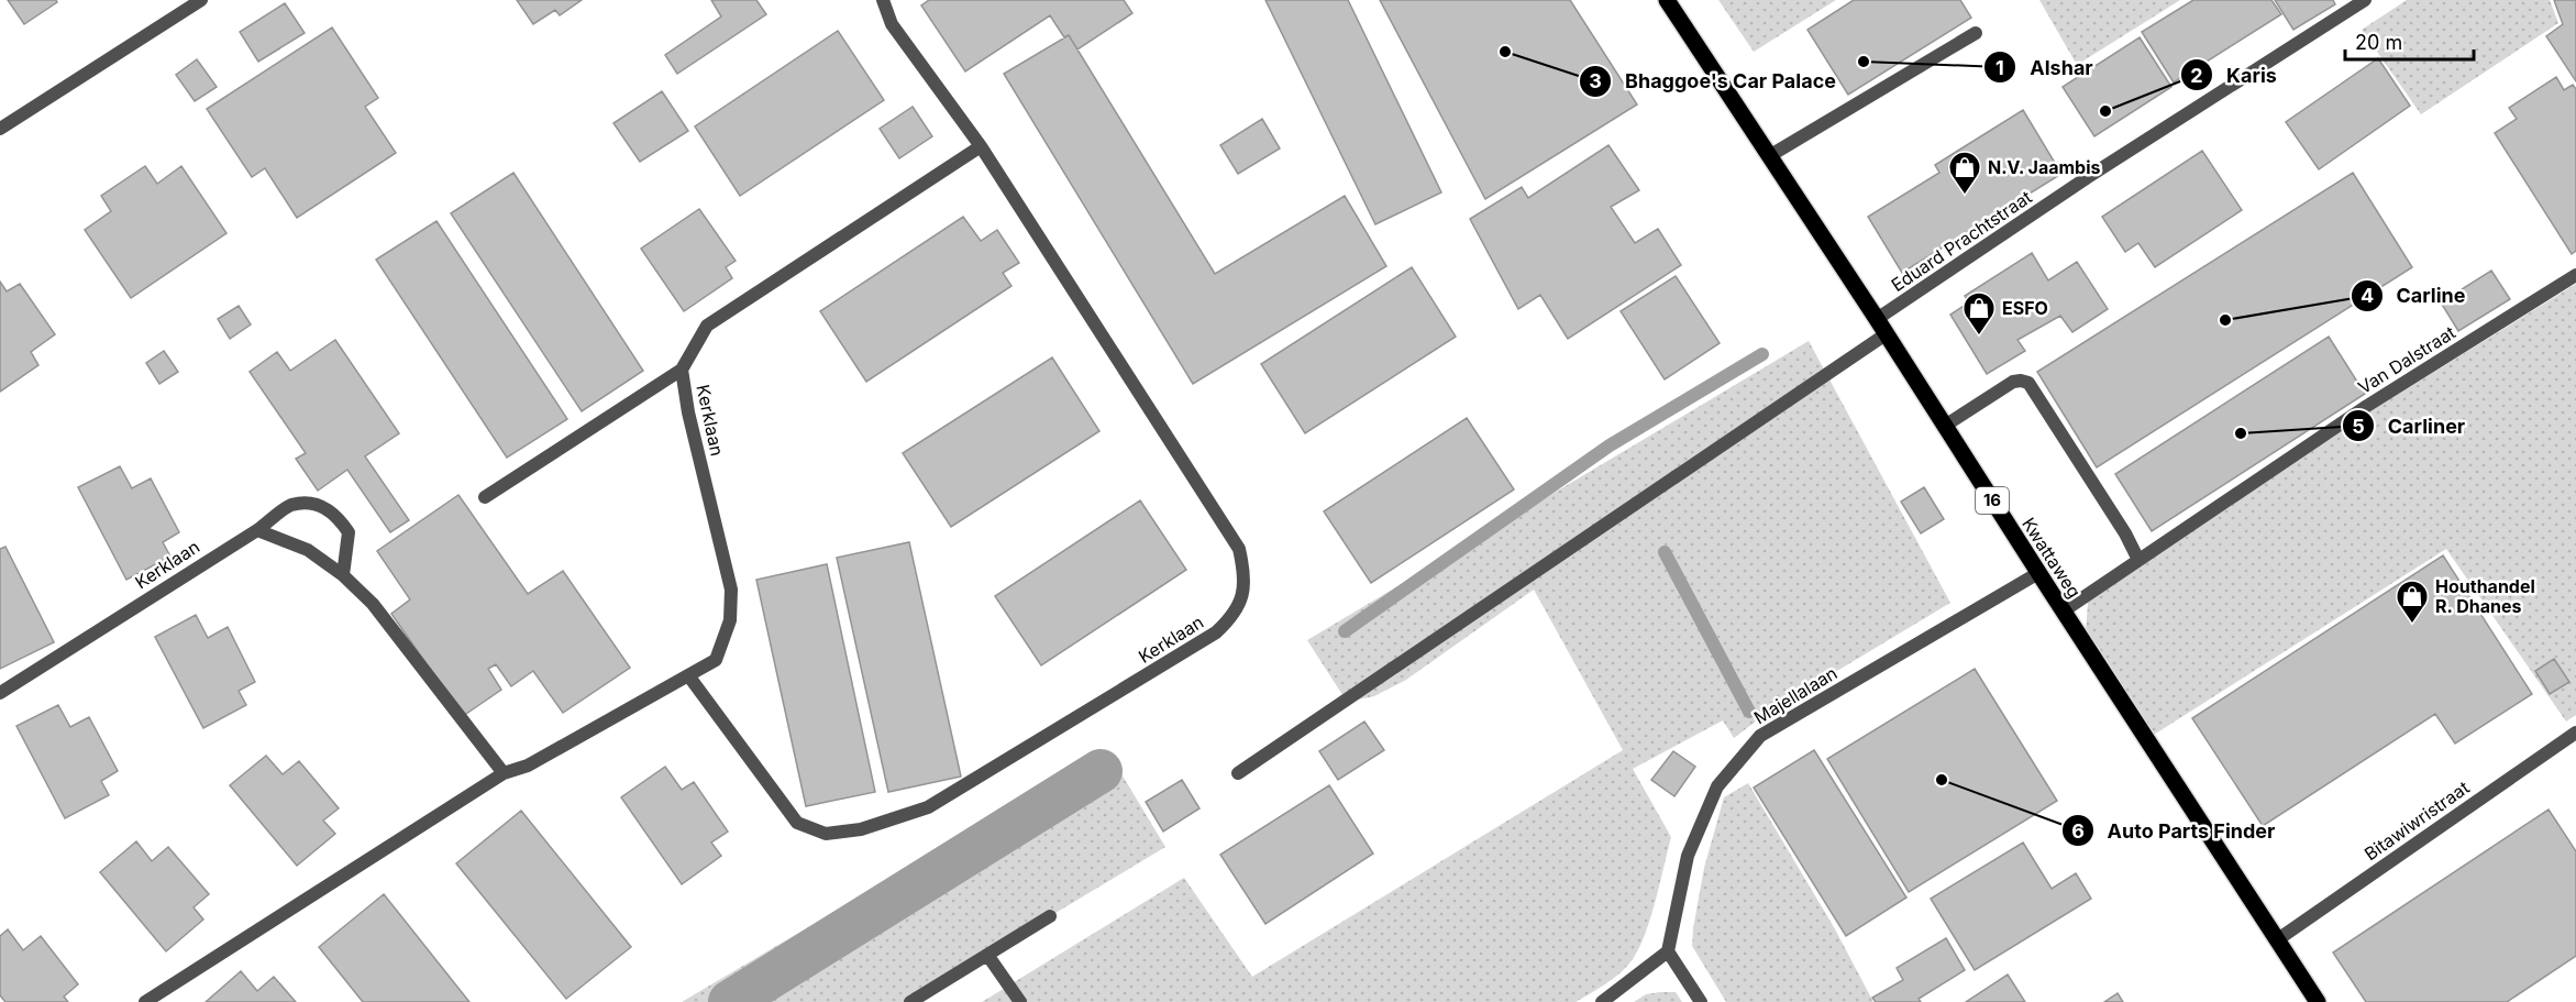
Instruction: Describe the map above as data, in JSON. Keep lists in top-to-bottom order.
{
  "streets": {
    "main road": ["16", "Kwattaweg"],
    "street": [
      "Eduard Prachtstraat",
      "Van Dalstraat",
      "Kerklaan",
      "Majellalaan",
      "Bitawiwristraat"
    ]
  },
  "crossings": [
    ["Eduard Prachtstraat", "Kwattaweg"],
    ["Van Dalstraat", "Kwattaweg"],
    ["Kwattaweg", "Majellalaan"],
    ["Kwattaweg", "Bitawiwristraat"]
  ],
  "places": {
    "other": [
      "Bhaggoe's Car Palace",
      "Alshar",
      "Karis",
      "Carline",
      "Carliner",
      "Auto Parts Finder"
    ],
    "shop": ["N.V. Jaambis", "ESFO", "Houthandel R. Dhanes"]
  },
  "scale_bar": "20 m"
}
